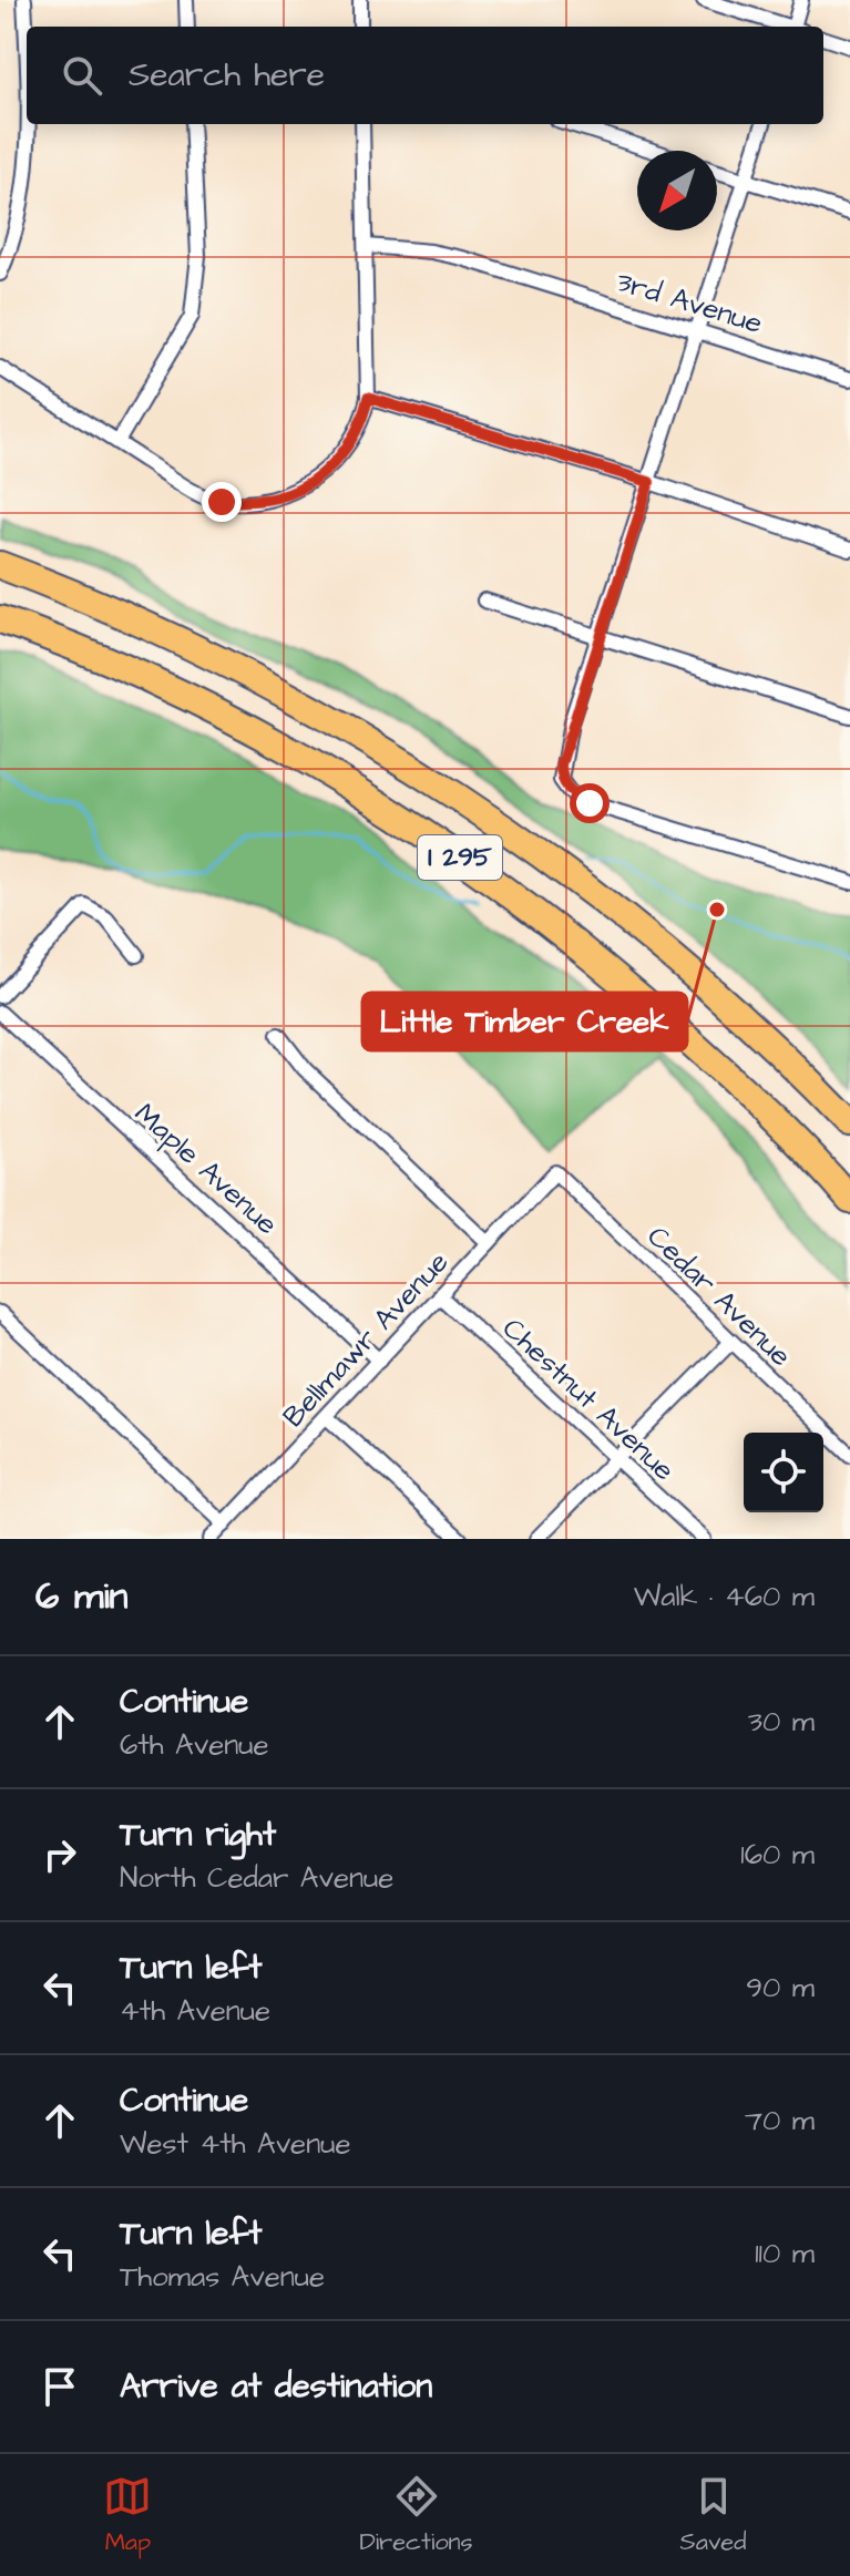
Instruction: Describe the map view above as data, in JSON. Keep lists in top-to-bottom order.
{
  "streets": {
    "highway": ["I 295"],
    "street": [
      "3rd Avenue",
      "Maple Avenue",
      "Cedar Avenue",
      "Bellmawr Avenue",
      "Chestnut Avenue"
    ]
  },
  "crossings": [
    ["Maple Avenue", "Bellmawr Avenue"],
    ["Cedar Avenue", "Bellmawr Avenue"],
    ["Bellmawr Avenue", "Chestnut Avenue"]
  ],
  "places": ["Little Timber Creek"],
  "north": "bottom left",
  "page": {
    "search": "Search here",
    "heading": ["6 min", "Walk · 460 m"],
    "list": [
      ["Continue", "6th Avenue", "30 m"],
      ["Turn right", "North Cedar Avenue", "160 m"],
      ["Turn left", "4th Avenue", "90 m"],
      ["Continue", "West 4th Avenue", "70 m"],
      ["Turn left", "Thomas Avenue", "110 m"],
      "Arrive at destination"
    ],
    "nav": ["Map", "Directions", "Saved"]
  }
}
